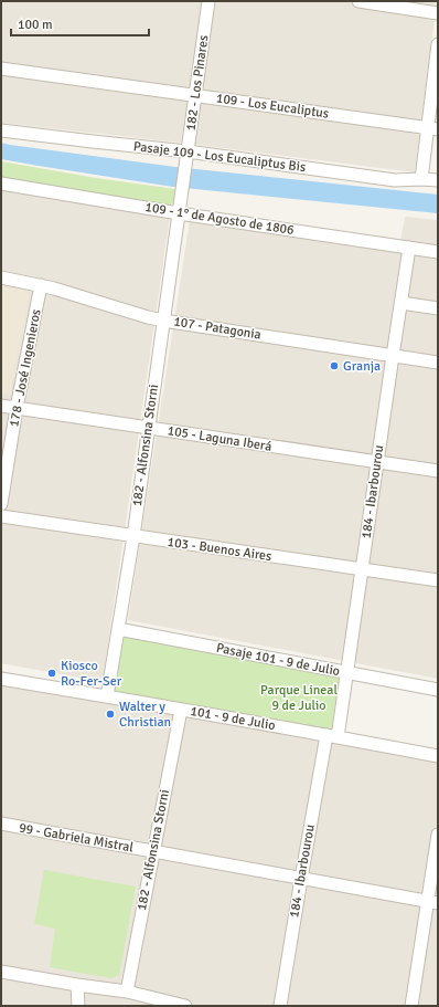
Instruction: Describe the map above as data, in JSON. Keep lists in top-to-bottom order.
{
  "streets": {
    "street": [
      "182 - Los Pinares",
      "109 - Los Eucaliptus",
      "Pasaje 109 - Los Eucaliptus Bis",
      "109 - 1° de Agosto de 1806",
      "107 - Patagonia",
      "178 - José Ingenieros",
      "105 - Laguna Iberá",
      "182 - Alfonsina Storni",
      "184 - Ibarbourou",
      "103 - Buenos Aires",
      "Pasaje 101 - 9 de Julio",
      "101 - 9 de Julio",
      "99 - Gabriela Mistral"
    ]
  },
  "crossings": [
    ["182 - Los Pinares", "109 - Los Eucaliptus"],
    ["182 - Los Pinares", "Pasaje 109 - Los Eucaliptus Bis"],
    ["182 - Los Pinares", "182 - Alfonsina Storni"],
    ["109 - 1° de Agosto de 1806", "182 - Alfonsina Storni"],
    ["109 - 1° de Agosto de 1806", "184 - Ibarbourou"],
    ["107 - Patagonia", "178 - José Ingenieros"],
    ["107 - Patagonia", "182 - Alfonsina Storni"],
    ["107 - Patagonia", "184 - Ibarbourou"],
    ["178 - José Ingenieros", "105 - Laguna Iberá"],
    ["105 - Laguna Iberá", "182 - Alfonsina Storni"],
    ["105 - Laguna Iberá", "184 - Ibarbourou"],
    ["182 - Alfonsina Storni", "103 - Buenos Aires"],
    ["182 - Alfonsina Storni", "Pasaje 101 - 9 de Julio"],
    ["182 - Alfonsina Storni", "101 - 9 de Julio"],
    ["182 - Alfonsina Storni", "99 - Gabriela Mistral"],
    ["184 - Ibarbourou", "103 - Buenos Aires"],
    ["184 - Ibarbourou", "Pasaje 101 - 9 de Julio"],
    ["184 - Ibarbourou", "101 - 9 de Julio"],
    ["184 - Ibarbourou", "99 - Gabriela Mistral"]
  ],
  "parks": ["Parque Lineal 9 de Julio"],
  "places": ["Granja", "Kiosco Ro-Fer-Ser", "Walter y Christian"],
  "scale_bar": "100 m"
}
